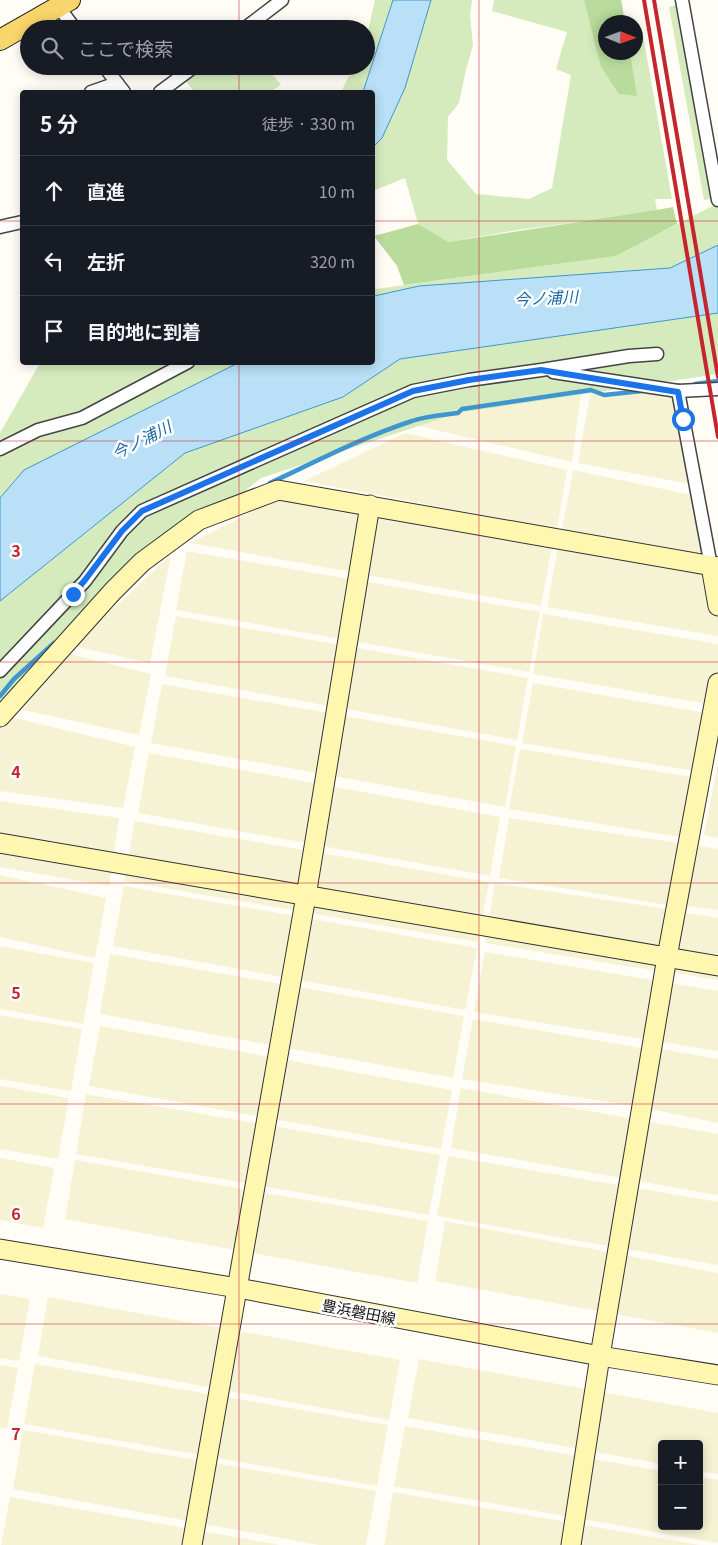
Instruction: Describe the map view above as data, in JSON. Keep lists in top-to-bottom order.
{
  "streets": {
    "street": ["豊浜磐田線"]
  },
  "water": ["今ノ浦川"],
  "north": "right",
  "page": {
    "search": "ここで検索",
    "heading": ["5 分", "徒歩 · 330 m"],
    "list": [
      ["直進", "10 m"],
      ["左折", "320 m"],
      "目的地に到着"
    ],
    "map_buttons": ["+", "−"]
  },
  "grid": {
    "rows": [
      "3",
      "4",
      "5",
      "6",
      "7"
    ]
  }
}
